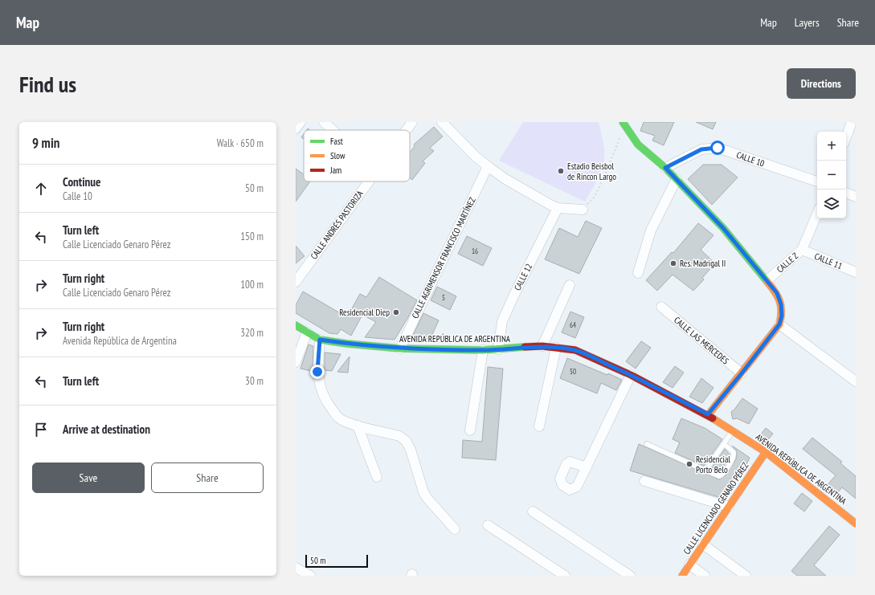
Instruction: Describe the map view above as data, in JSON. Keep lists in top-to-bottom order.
{
  "streets": {
    "main road": ["AVENIDA REPÚBLICA DE ARGENTINA", "CALLE LICENCIADO GENARO PÉREZ"],
    "street": [
      "CALLE 10",
      "CALLE ANDRÉS PASTORIZA",
      "CALLE AGRIMENSOR FRANCISCO MARTÍNEZ",
      "CALLE 11",
      "CALLE Z",
      "CALLE 12",
      "CALLE LAS MERCEDES"
    ]
  },
  "crossings": [
    ["CALLE AGRIMENSOR FRANCISCO MARTÍNEZ", "AVENIDA REPÚBLICA DE ARGENTINA"],
    ["CALLE 11", "CALLE Z"],
    ["CALLE 12", "AVENIDA REPÚBLICA DE ARGENTINA"],
    ["AVENIDA REPÚBLICA DE ARGENTINA", "CALLE LICENCIADO GENARO PÉREZ"]
  ],
  "places": [
    "Estadio Beisbol de Rincon Largo",
    "Res. Madrigal II",
    "Residencial Diep",
    "Residencial Porto Belo"
  ],
  "house_numbers": [
    "16",
    "5",
    "64",
    "50"
  ],
  "legend": ["Fast", "Slow", "Jam"],
  "scale_bar": "50 m",
  "page": {
    "header": "Map",
    "nav": ["Map", "Layers", "Share"],
    "buttons": [
      "Directions",
      ["Save", "Share"]
    ],
    "title": "Find us",
    "heading": ["9 min", "Walk · 650 m"],
    "map_buttons": ["+", "−"],
    "list": [
      ["Continue", "Calle 10", "50 m"],
      ["Turn left", "Calle Licenciado Genaro Pérez", "150 m"],
      ["Turn right", "Calle Licenciado Genaro Pérez", "100 m"],
      ["Turn right", "Avenida República de Argentina", "320 m"],
      ["Turn left", "30 m"],
      "Arrive at destination"
    ],
    "scale": "50 m"
  }
}
